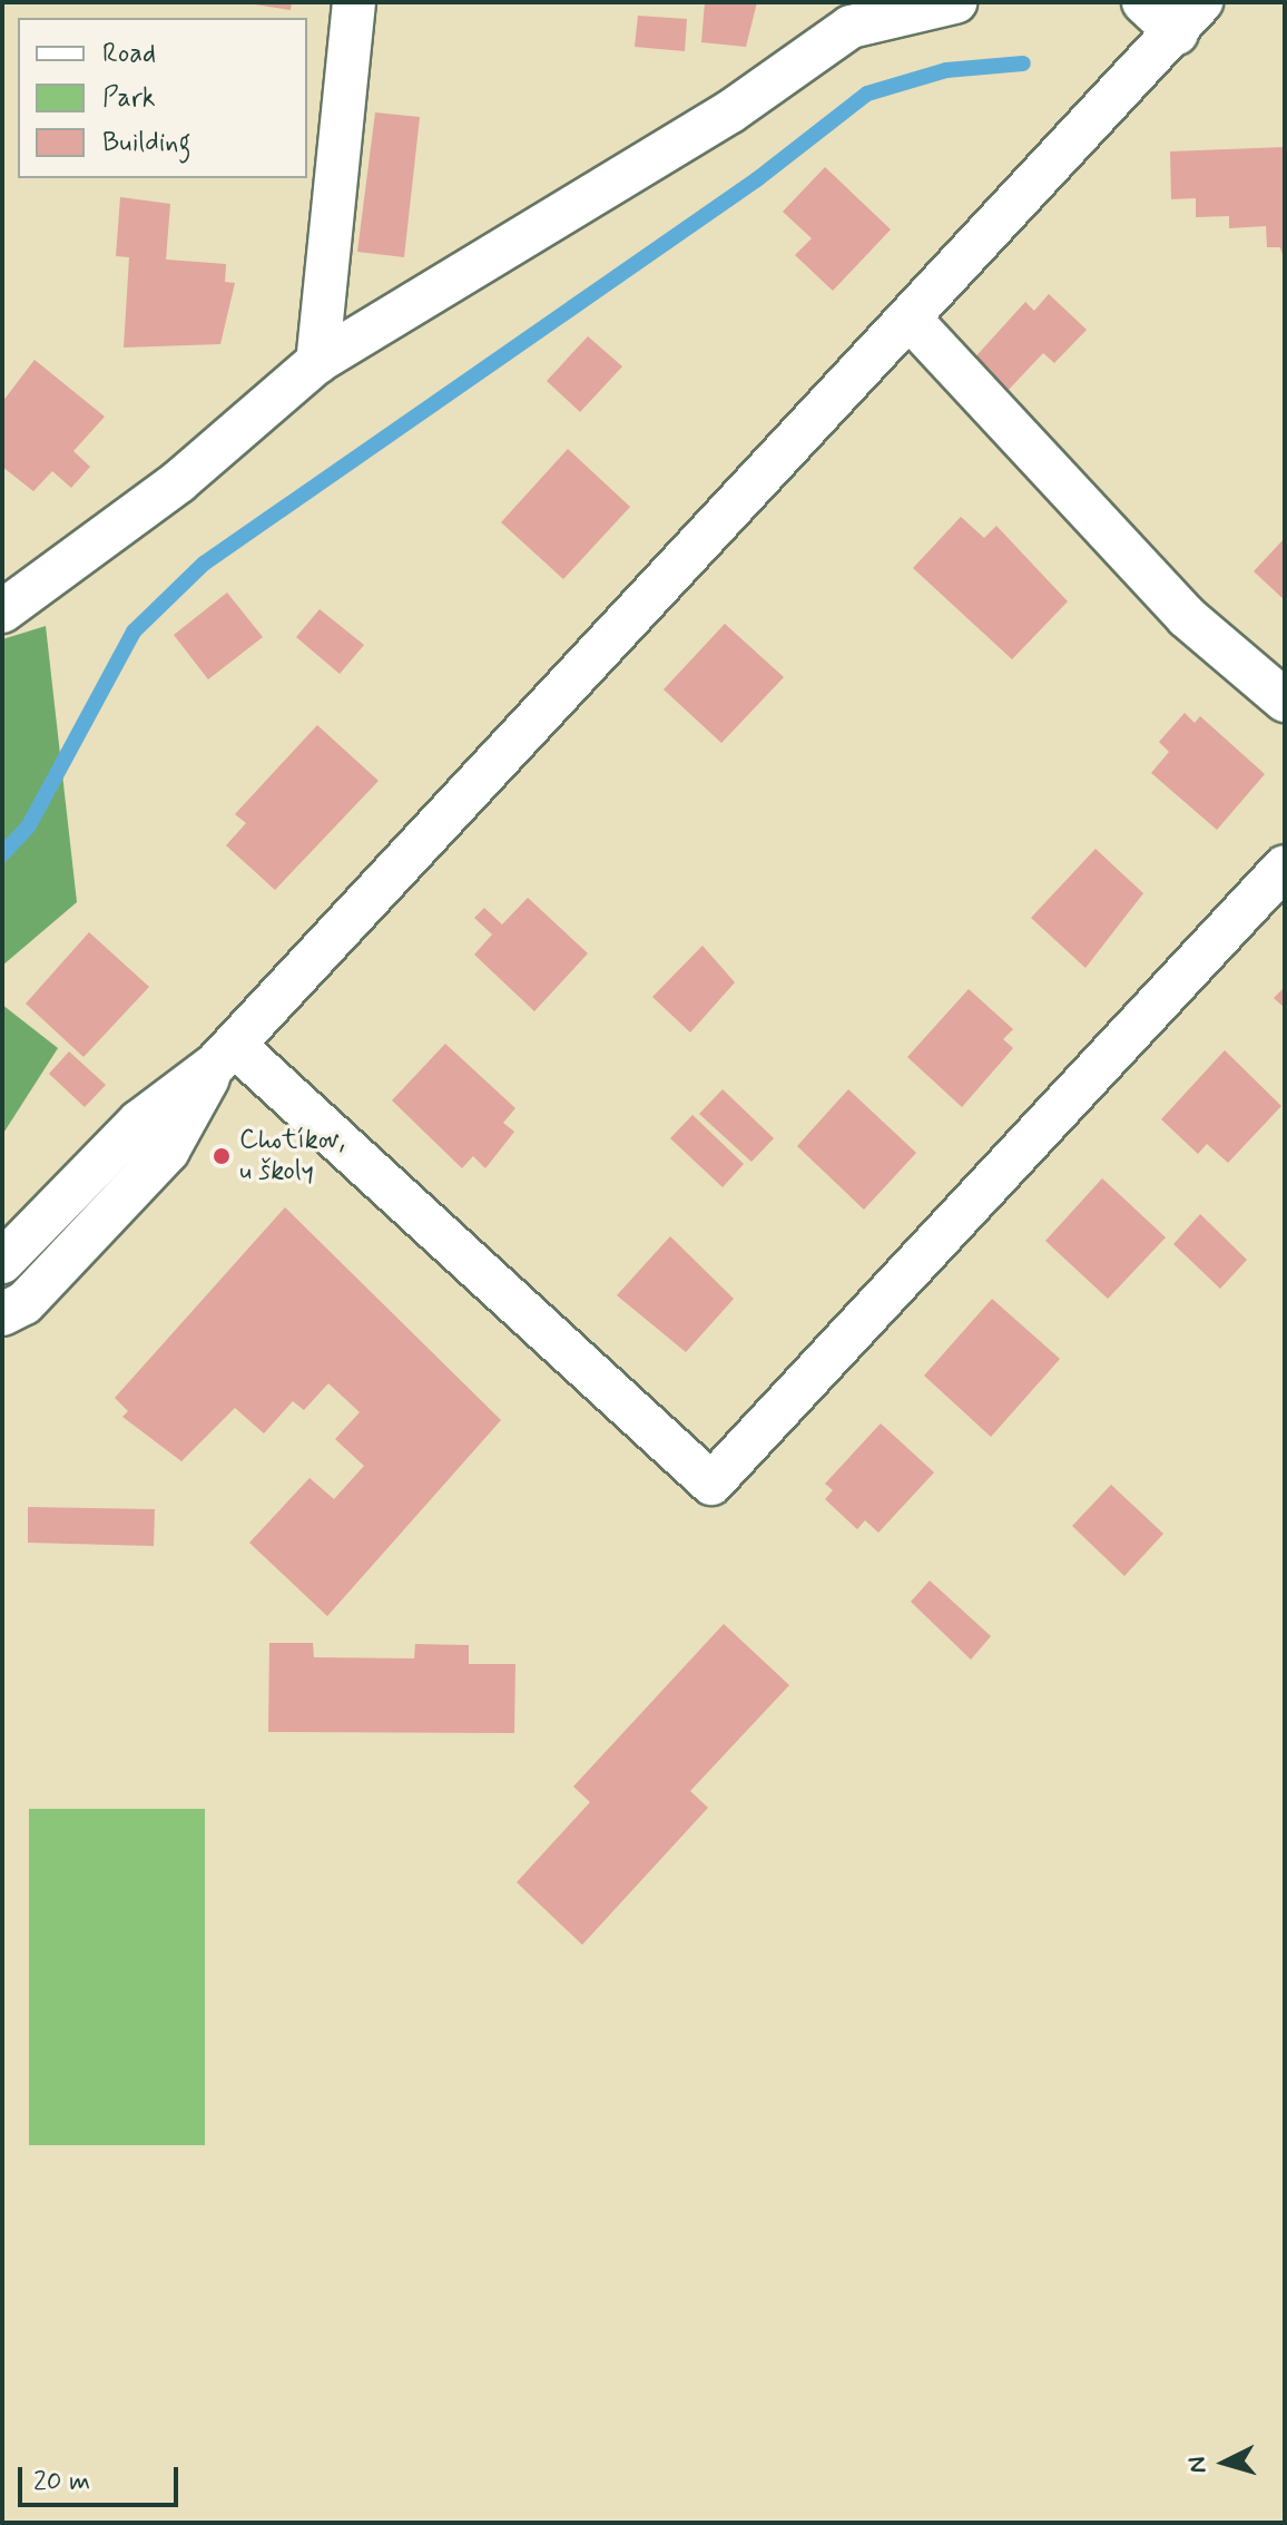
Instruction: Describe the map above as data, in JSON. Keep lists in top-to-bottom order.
{
  "places": ["Chotíkov, u školy"],
  "legend": ["Road", "Park", "Building"],
  "scale_bar": "20 m",
  "north": "left"
}
